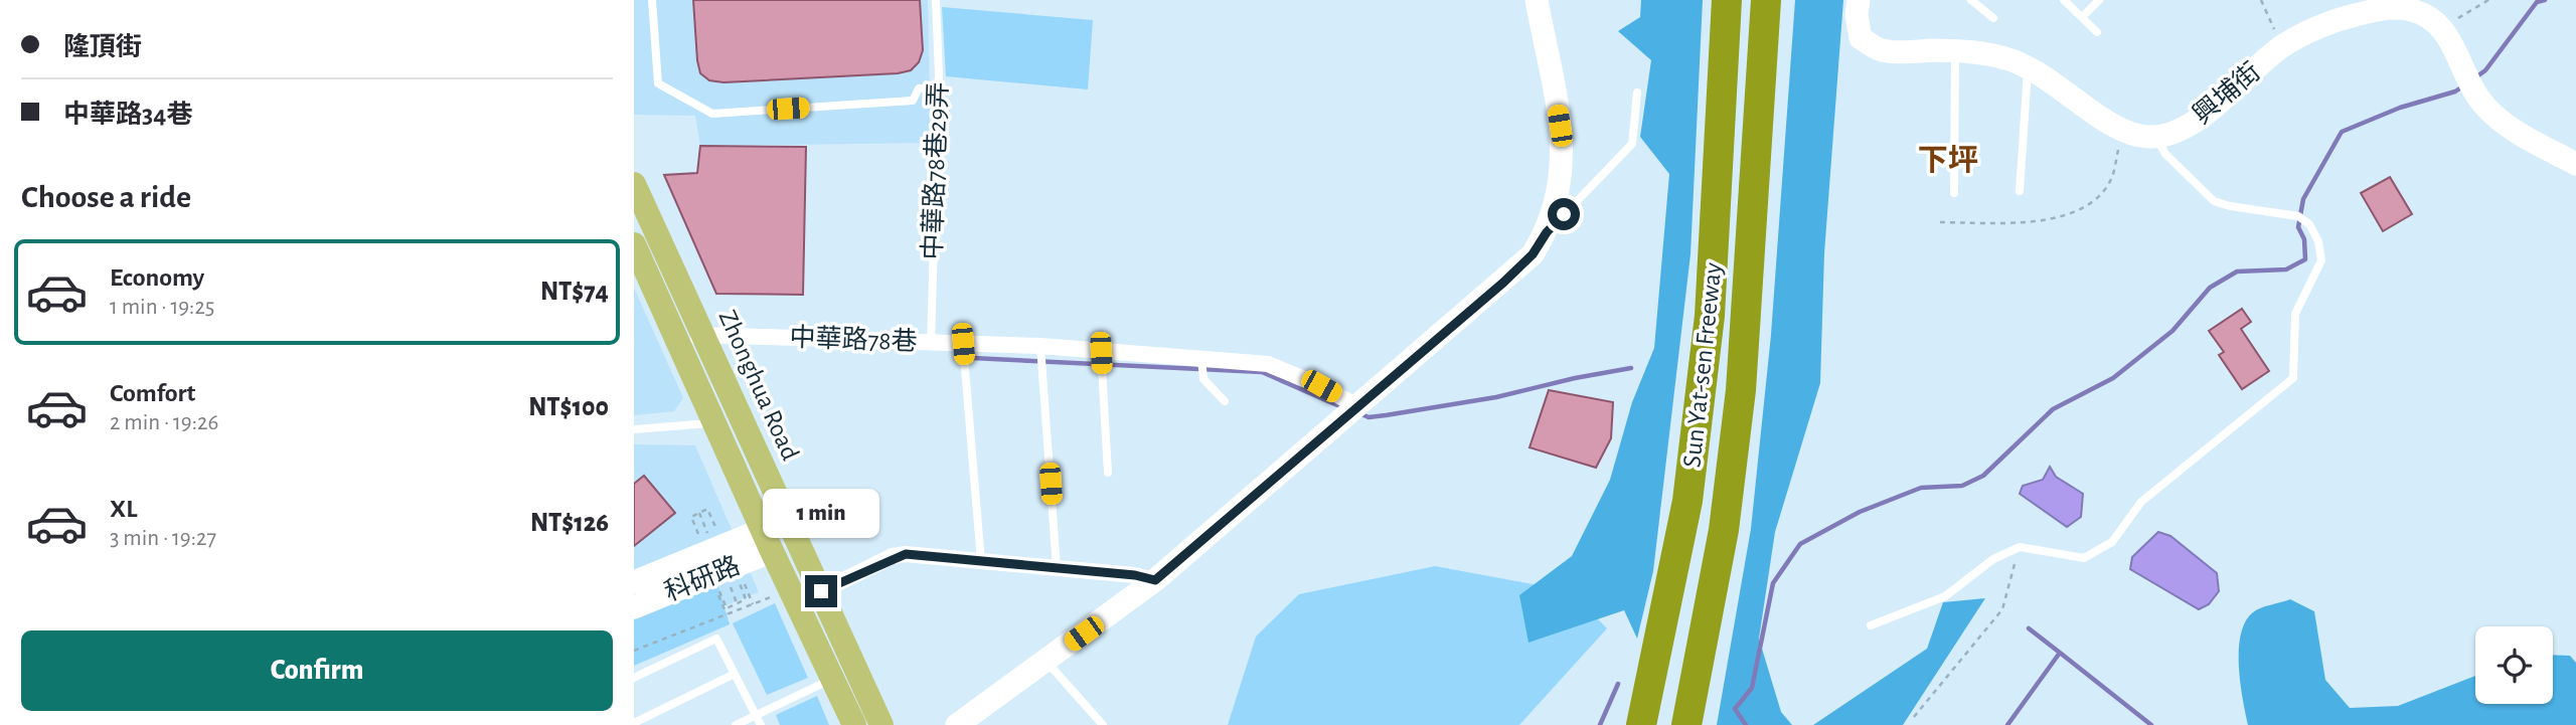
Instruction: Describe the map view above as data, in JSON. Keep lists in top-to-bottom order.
{
  "streets": {
    "highway": ["Sun Yat-sen Freeway"],
    "main road": ["Zhonghua Road"],
    "street": ["興埔街", "中華路78巷", "科研路"],
    "lane": ["中華路78巷29弄"]
  },
  "crossings": [
    ["中華路78巷29弄", "中華路78巷"],
    ["中華路78巷", "Zhonghua Road"],
    ["Zhonghua Road", "科研路"]
  ],
  "districts": ["下坪"],
  "page": {
    "banner": ["隆頂街", "中華路34巷"],
    "heading": "Choose a ride",
    "list": [
      {
        "name": "Economy",
        "note": "1 min · 19:25",
        "value": "NT$74"
      },
      {
        "name": "Comfort",
        "note": "2 min · 19:26",
        "value": "NT$100"
      },
      {
        "name": "XL",
        "note": "3 min · 19:27",
        "value": "NT$126"
      }
    ],
    "bubble": "1 min",
    "buttons": "Confirm"
  }
}
